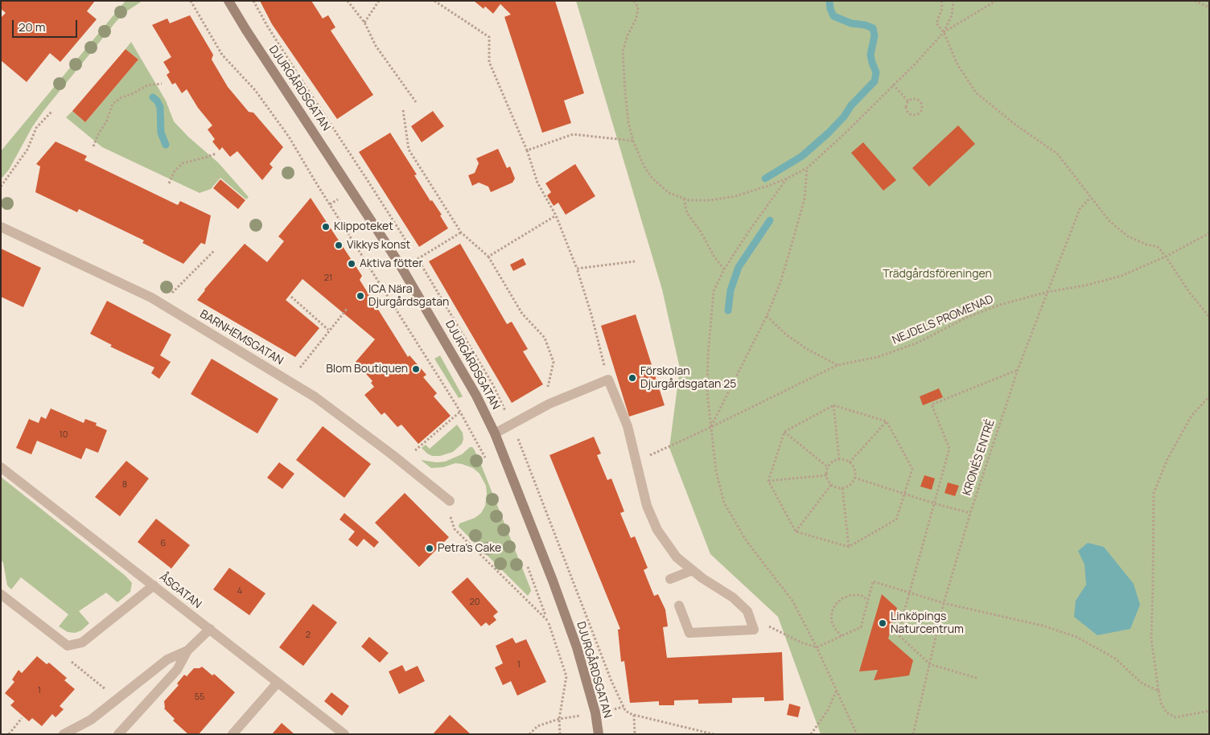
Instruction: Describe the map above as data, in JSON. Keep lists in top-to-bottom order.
{
  "streets": {
    "main road": ["DJURGÅRDSGATAN"],
    "street": ["BARNHEMSGATAN", "ÅSGATAN"],
    "path": ["NEJDELS PROMENAD", "KRONÉS ENTRÉ"]
  },
  "crossings": [
    ["NEJDELS PROMENAD", "KRONÉS ENTRÉ"]
  ],
  "parks": ["Trädgårdsföreningen"],
  "places": [
    "Klippoteket",
    "Vikkys konst",
    "Aktiva fötter",
    "ICA Nära Djurgårdsgatan",
    "Blom Boutiquen",
    "Förskolan Djurgårdsgatan 25",
    "Petra's Cake",
    "Linköpings Naturcentrum"
  ],
  "house_numbers": [
    "21",
    "10",
    "8",
    "6",
    "4",
    "20",
    "2",
    "1",
    "1",
    "55"
  ],
  "scale_bar": "20 m"
}
